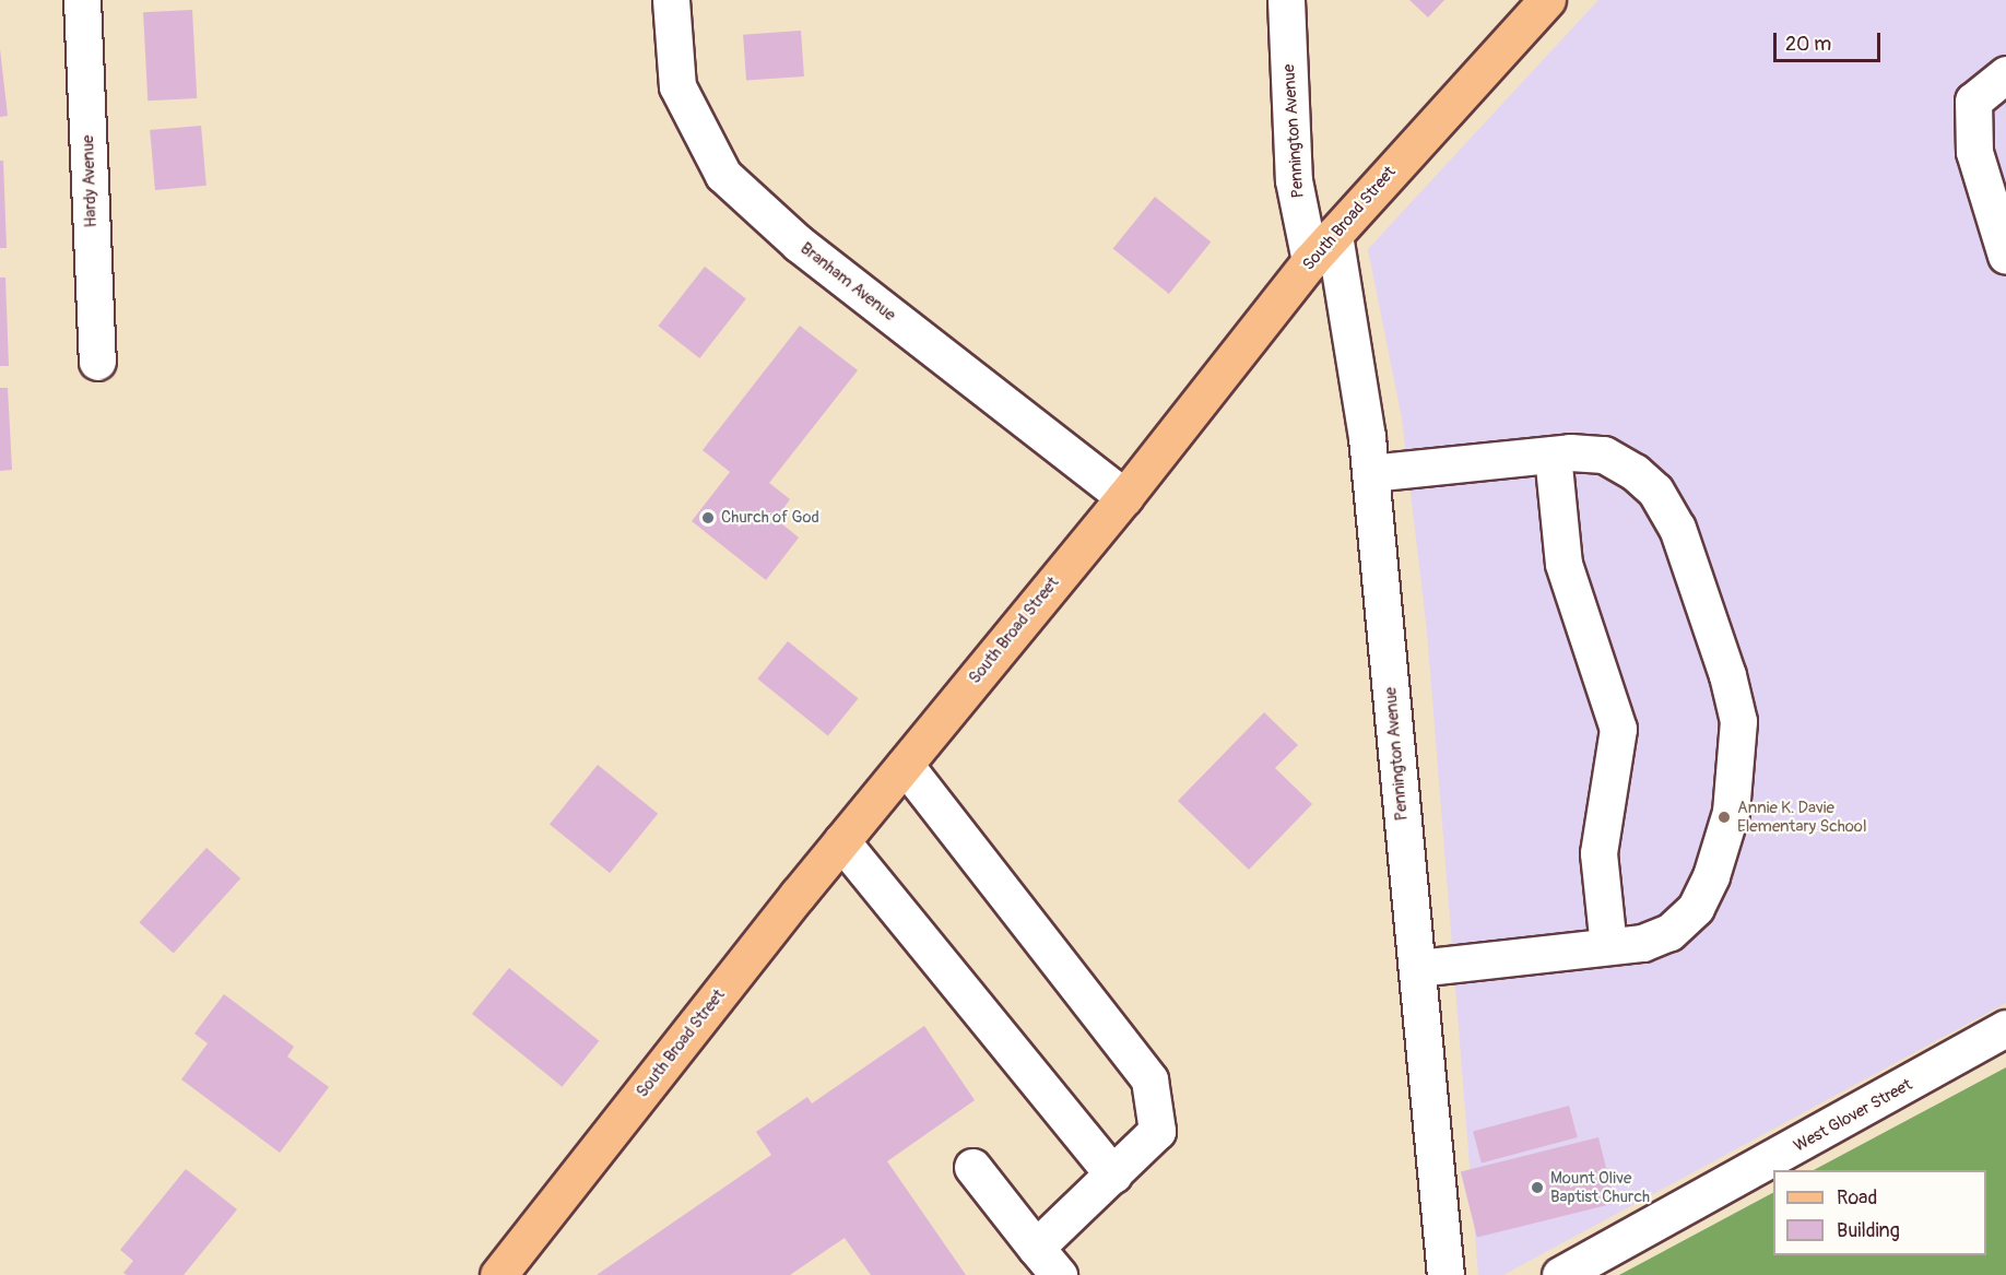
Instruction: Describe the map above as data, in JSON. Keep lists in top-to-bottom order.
{
  "streets": {
    "main road": ["South Broad Street"],
    "street": [
      "Pennington Avenue",
      "Hardy Avenue",
      "Branham Avenue",
      "West Glover Street"
    ]
  },
  "crossings": [
    ["Pennington Avenue", "South Broad Street"],
    ["South Broad Street", "Branham Avenue"]
  ],
  "places": ["Church of God", "Annie K. Davie Elementary School", "Mount Olive Baptist Church"],
  "legend": ["Road", "Building"],
  "scale_bar": "20 m"
}
